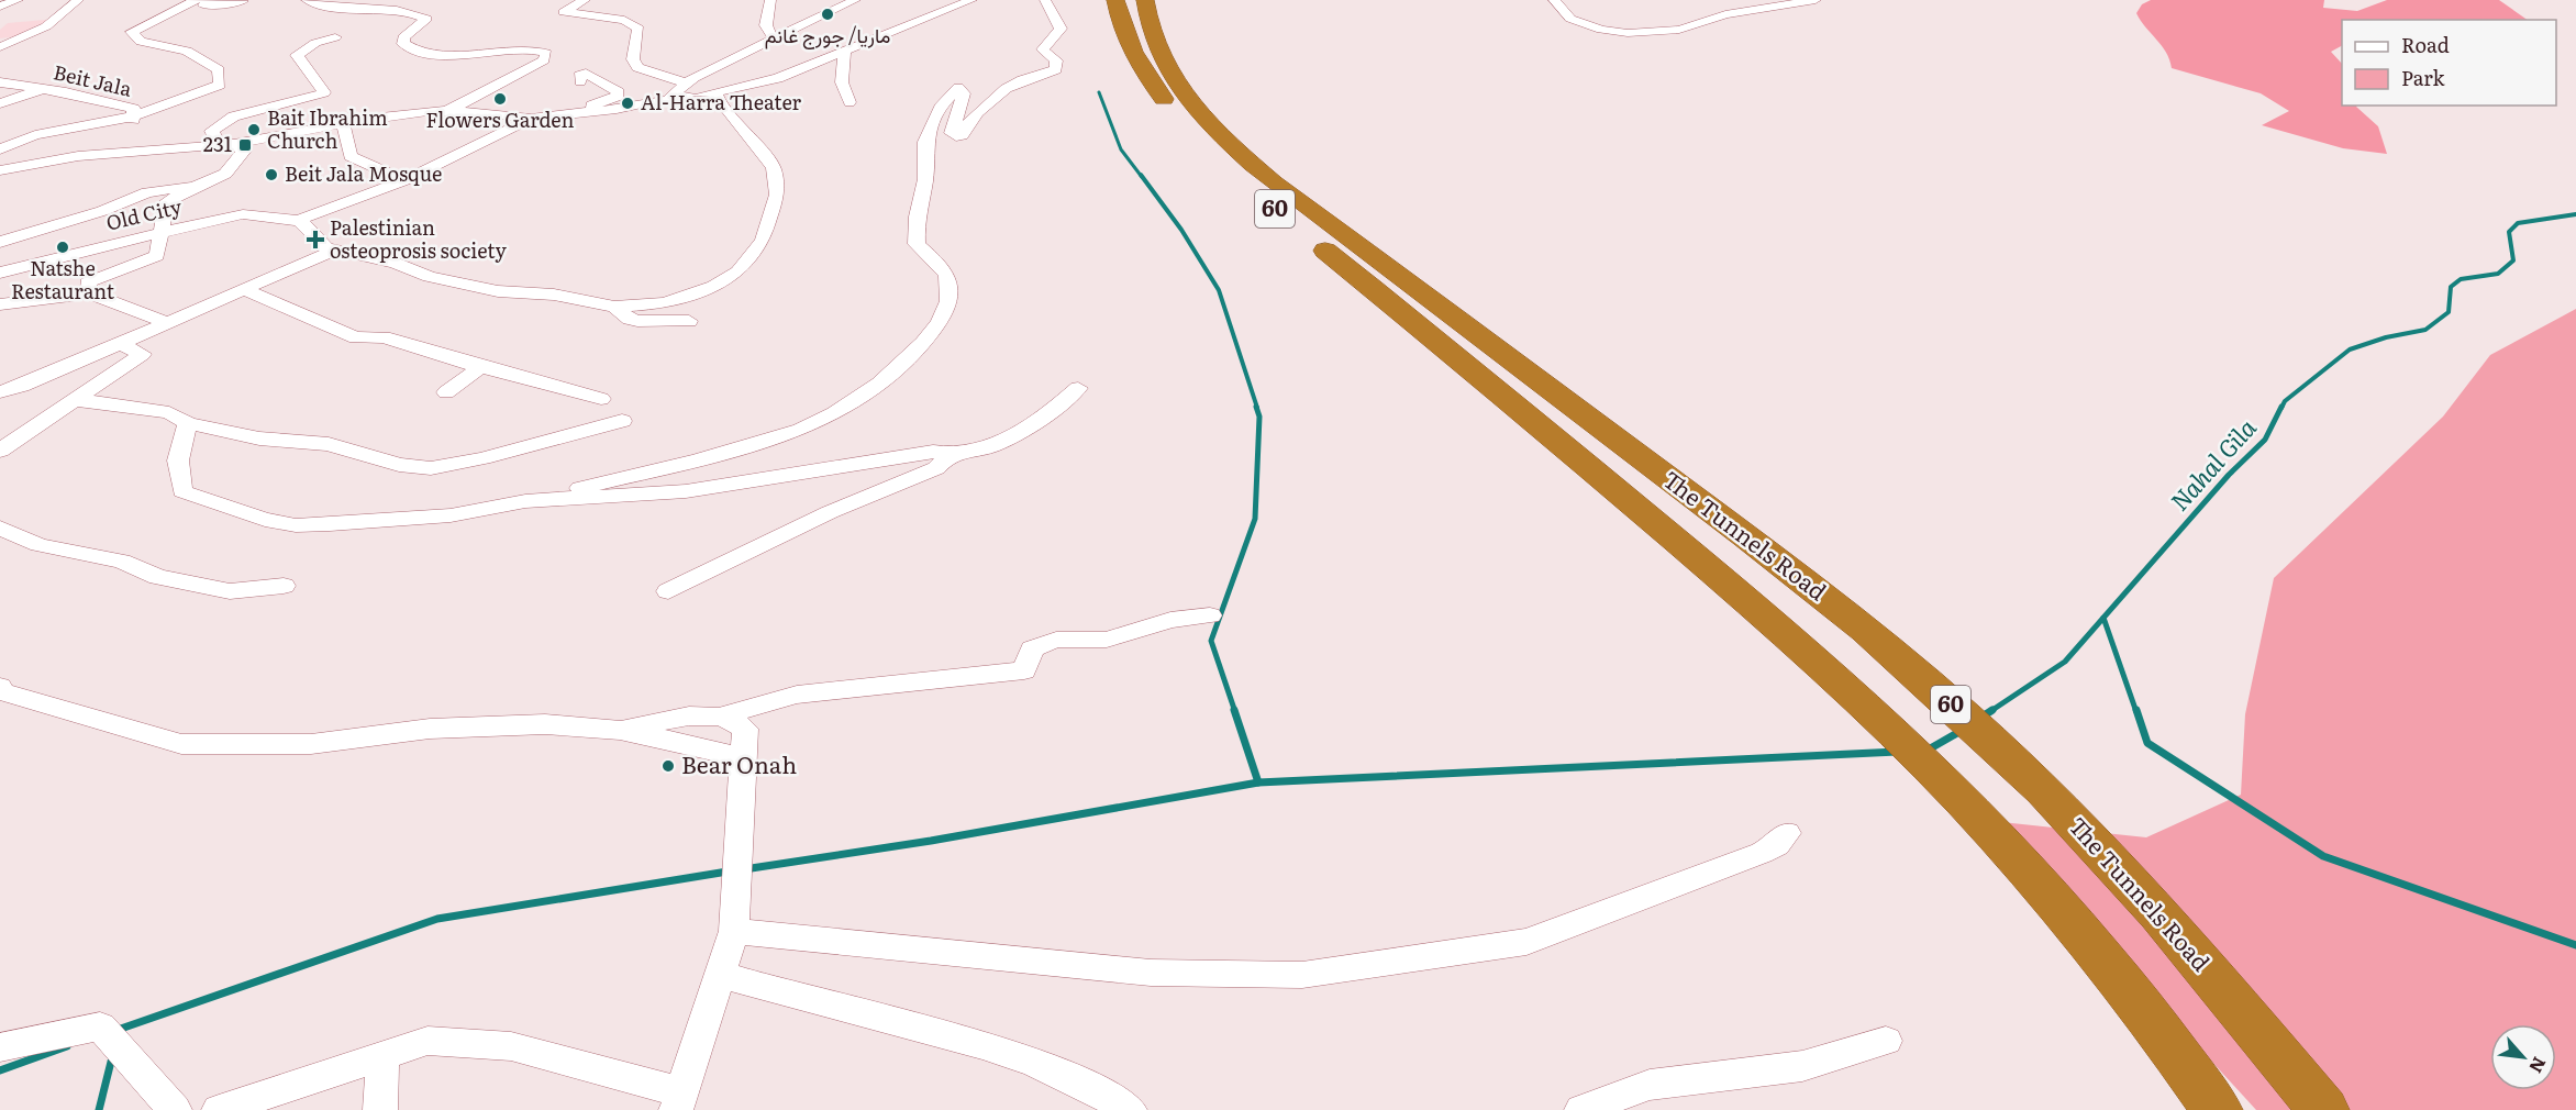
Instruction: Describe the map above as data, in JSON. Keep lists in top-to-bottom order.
{
  "streets": {
    "highway": ["60", "The Tunnels Road"],
    "street": ["Beit Jala", "Old City"]
  },
  "water": ["Nahal Gila"],
  "places": {
    "other": [
      "ماريا/ جورج غانم",
      "Flowers Garden",
      "Al-Harra Theater",
      "Bait Ibrahim Church",
      "Beit Jala Mosque",
      "Natshe Restaurant",
      "Bear Onah"
    ],
    "transit": ["231"],
    "health": ["Palestinian osteoprosis society"]
  },
  "legend": ["Road", "Park"],
  "north": "bottom right"
}
